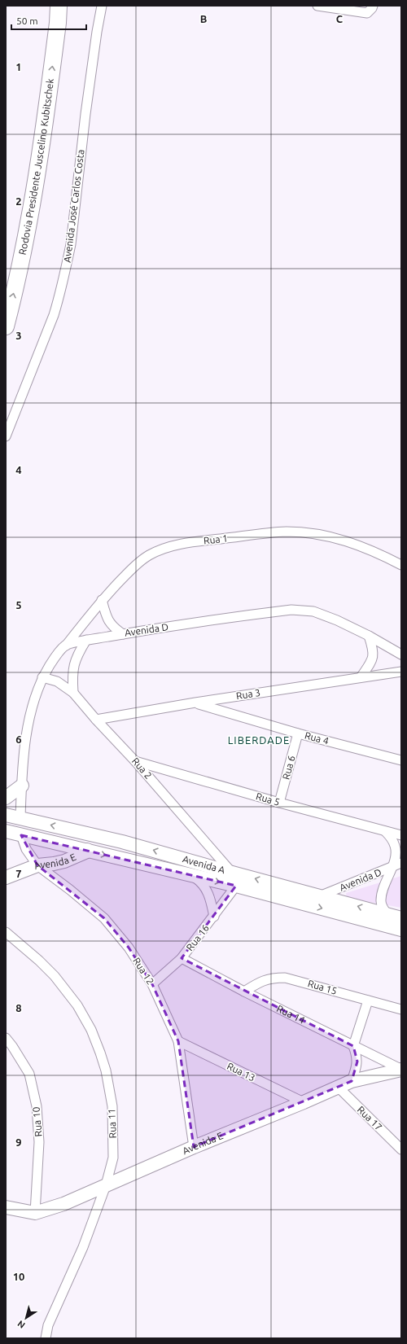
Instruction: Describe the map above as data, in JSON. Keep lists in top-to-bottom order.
{
  "streets": {
    "highway": ["Rodovia Presidente Juscelino Kubitschek"],
    "street": [
      "Avenida José Carlos Costa",
      "Rua 1",
      "Avenida D",
      "Rua 3",
      "Rua 4",
      "Rua 6",
      "Rua 2",
      "Rua 5",
      "Avenida E",
      "Avenida A",
      "Rua 16",
      "Rua 12",
      "Rua 15",
      "Rua 14",
      "Rua 13",
      "Rua 17",
      "Rua 10",
      "Rua 11"
    ]
  },
  "crossings": [
    ["Rua 1", "Avenida D"],
    ["Avenida D", "Avenida A"],
    ["Rua 3", "Rua 4"],
    ["Rua 3", "Rua 2"],
    ["Rua 4", "Rua 6"],
    ["Rua 6", "Rua 5"],
    ["Rua 2", "Rua 5"],
    ["Rua 2", "Avenida A"],
    ["Avenida E", "Avenida A"],
    ["Avenida E", "Rua 12"],
    ["Avenida E", "Rua 14"],
    ["Avenida E", "Rua 13"],
    ["Avenida E", "Rua 17"],
    ["Avenida E", "Rua 10"],
    ["Avenida E", "Rua 11"],
    ["Avenida A", "Rua 16"],
    ["Avenida A", "Rua 12"],
    ["Rua 16", "Rua 12"],
    ["Rua 16", "Rua 14"],
    ["Rua 12", "Rua 13"],
    ["Rua 15", "Rua 14"]
  ],
  "one_way": ["Rodovia Presidente Juscelino Kubitschek"],
  "districts": ["LIBERDADE"],
  "scale_bar": "50 m",
  "north": "bottom left",
  "grid": {
    "columns": ["B", "C"],
    "rows": [
      "1",
      "2",
      "3",
      "4",
      "5",
      "6",
      "7",
      "8",
      "9",
      "10"
    ]
  }
}
